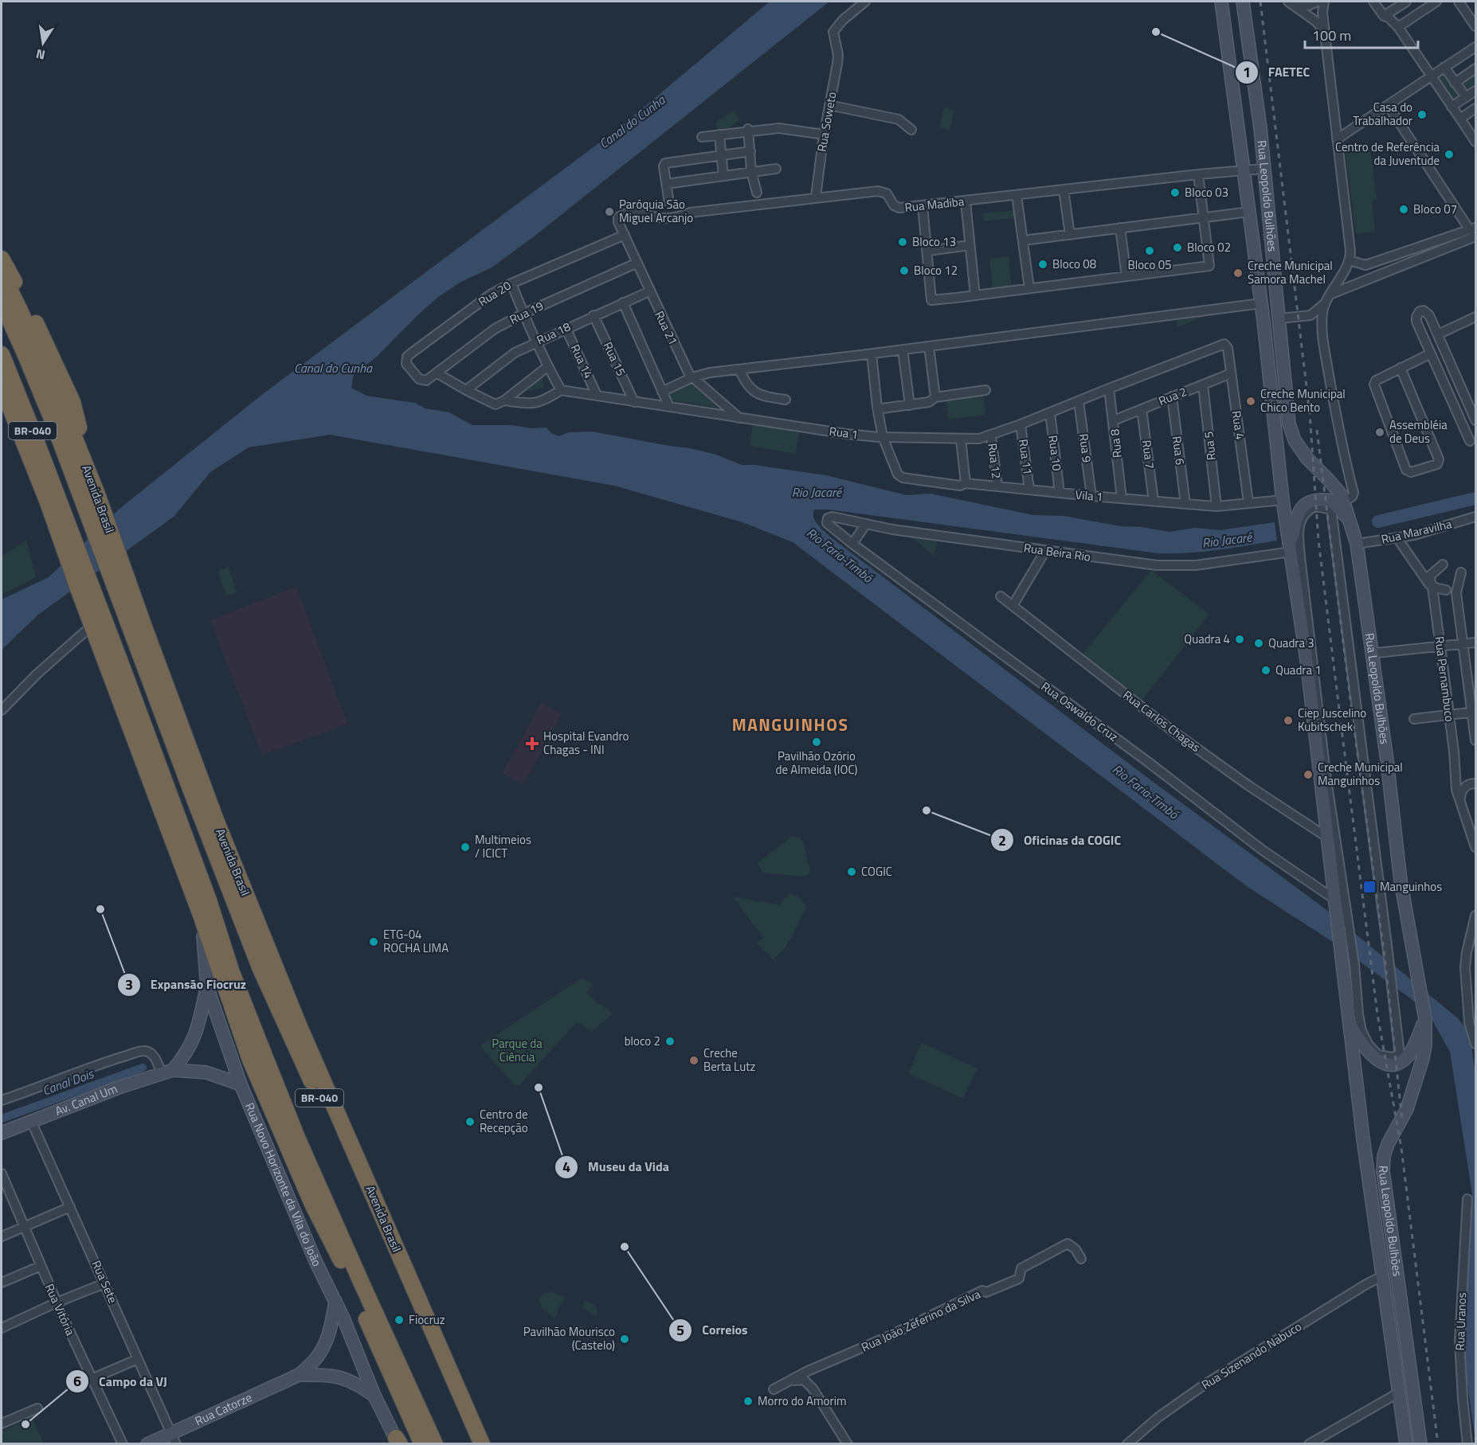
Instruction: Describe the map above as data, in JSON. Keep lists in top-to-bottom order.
{
  "streets": {
    "highway": ["BR-040", "Avenida Brasil"],
    "main road": [
      "Rua Leopoldo Bulhões",
      "Av. Canal Um",
      "Rua Novo Horizonte da Vila do João",
      "Rua Catorze"
    ],
    "street": [
      "Rua Soweto",
      "Rua Madiba",
      "Rua 20",
      "Rua 19",
      "Rua 21",
      "Rua 18",
      "Rua 15",
      "Rua 14",
      "Rua 2",
      "Rua 4",
      "Rua 1",
      "Rua 8",
      "Rua 5",
      "Rua 9",
      "Rua 6",
      "Rua 10",
      "Rua 7",
      "Rua 11",
      "Rua 12",
      "Vila 1",
      "Rua Maravilha",
      "Rua Beira Rio",
      "Rua Pernambuco",
      "Rua Oswaldo Cruz",
      "Rua Carlos Chagas",
      "Rua Sete",
      "Rua Vitória",
      "Rua João Zeferino da Silva",
      "Rua Uranos",
      "Rua Sizenando Nabuco"
    ]
  },
  "crossings": [
    ["Rua Soweto", "Rua Madiba"],
    ["Rua Leopoldo Bulhões", "Rua Madiba"],
    ["Rua Leopoldo Bulhões", "Vila 1"],
    ["Rua Leopoldo Bulhões", "Rua Maravilha"],
    ["Rua Leopoldo Bulhões", "Rua Beira Rio"],
    ["Rua Leopoldo Bulhões", "Rua Oswaldo Cruz"],
    ["Rua Leopoldo Bulhões", "Rua Carlos Chagas"],
    ["Rua Leopoldo Bulhões", "Rua Sizenando Nabuco"],
    ["Rua Madiba", "Rua 21"],
    ["Rua 20", "Rua 19"],
    ["Rua 20", "Rua 21"],
    ["Rua 19", "Rua 21"],
    ["Rua 21", "Rua 18"],
    ["Rua 21", "Rua 1"],
    ["Rua 18", "Rua 15"],
    ["Rua 18", "Rua 14"],
    ["Rua 15", "Rua 1"],
    ["Rua 14", "Rua 1"],
    ["Rua 2", "Rua 4"],
    ["Rua 2", "Rua 8"],
    ["Rua 2", "Rua 5"],
    ["Rua 2", "Rua 6"],
    ["Rua 2", "Rua 7"],
    ["Rua 4", "Rua 1"],
    ["Rua 4", "Vila 1"],
    ["Rua 1", "Rua 8"],
    ["Rua 1", "Rua 9"],
    ["Rua 1", "Rua 10"],
    ["Rua 1", "Rua 11"],
    ["Rua 1", "Rua 12"],
    ["Rua 1", "Vila 1"],
    ["Rua 8", "Vila 1"],
    ["Rua 5", "Vila 1"],
    ["Rua 9", "Vila 1"],
    ["Rua 6", "Vila 1"],
    ["Rua 10", "Vila 1"],
    ["Rua 7", "Vila 1"],
    ["Rua 11", "Vila 1"],
    ["Rua 12", "Vila 1"],
    ["Rua Beira Rio", "Rua Oswaldo Cruz"],
    ["Av. Canal Um", "Rua Sete"],
    ["Rua Novo Horizonte da Vila do João", "Rua Catorze"],
    ["Rua Sete", "Rua Catorze"]
  ],
  "districts": ["MANGUINHOS"],
  "water": [
    "Canal do Cunha",
    "Rio Jacaré",
    "Rio Faria-Timbó",
    "Canal Dois"
  ],
  "parks": ["Parque da Ciência"],
  "places": {
    "other": [
      "FAETEC",
      "Casa do Trabalhador",
      "Centro de Referência da Juventude",
      "Bloco 03",
      "Bloco 07",
      "Paróquia São Miguel Arcanjo",
      "Bloco 13",
      "Bloco 02",
      "Bloco 05",
      "Bloco 08",
      "Bloco 12",
      "Creche Municipal Samora Machel",
      "Creche Municipal Chico Bento",
      "Assembléia de Deus",
      "Quadra 4",
      "Quadra 3",
      "Quadra 1",
      "Ciep Juscelino Kubitschek",
      "Pavilhão Ozório de Almeida (IOC)",
      "Creche Municipal Manguinhos",
      "Oficinas da COGIC",
      "Multimeios / ICICT",
      "COGIC",
      "Expansão Fiocruz",
      "ETG-04 ROCHA LIMA",
      "bloco 2",
      "Creche Berta Lutz",
      "Museu da Vida",
      "Centro de Recepção",
      "Correios",
      "Fiocruz",
      "Pavilhão Mourisco (Castelo)",
      "Morro do Amorim",
      "Campo da VJ"
    ],
    "health": ["Hospital Evandro Chagas - INI"],
    "transit": ["Manguinhos"]
  },
  "scale_bar": "100 m",
  "north": "bottom"
}
